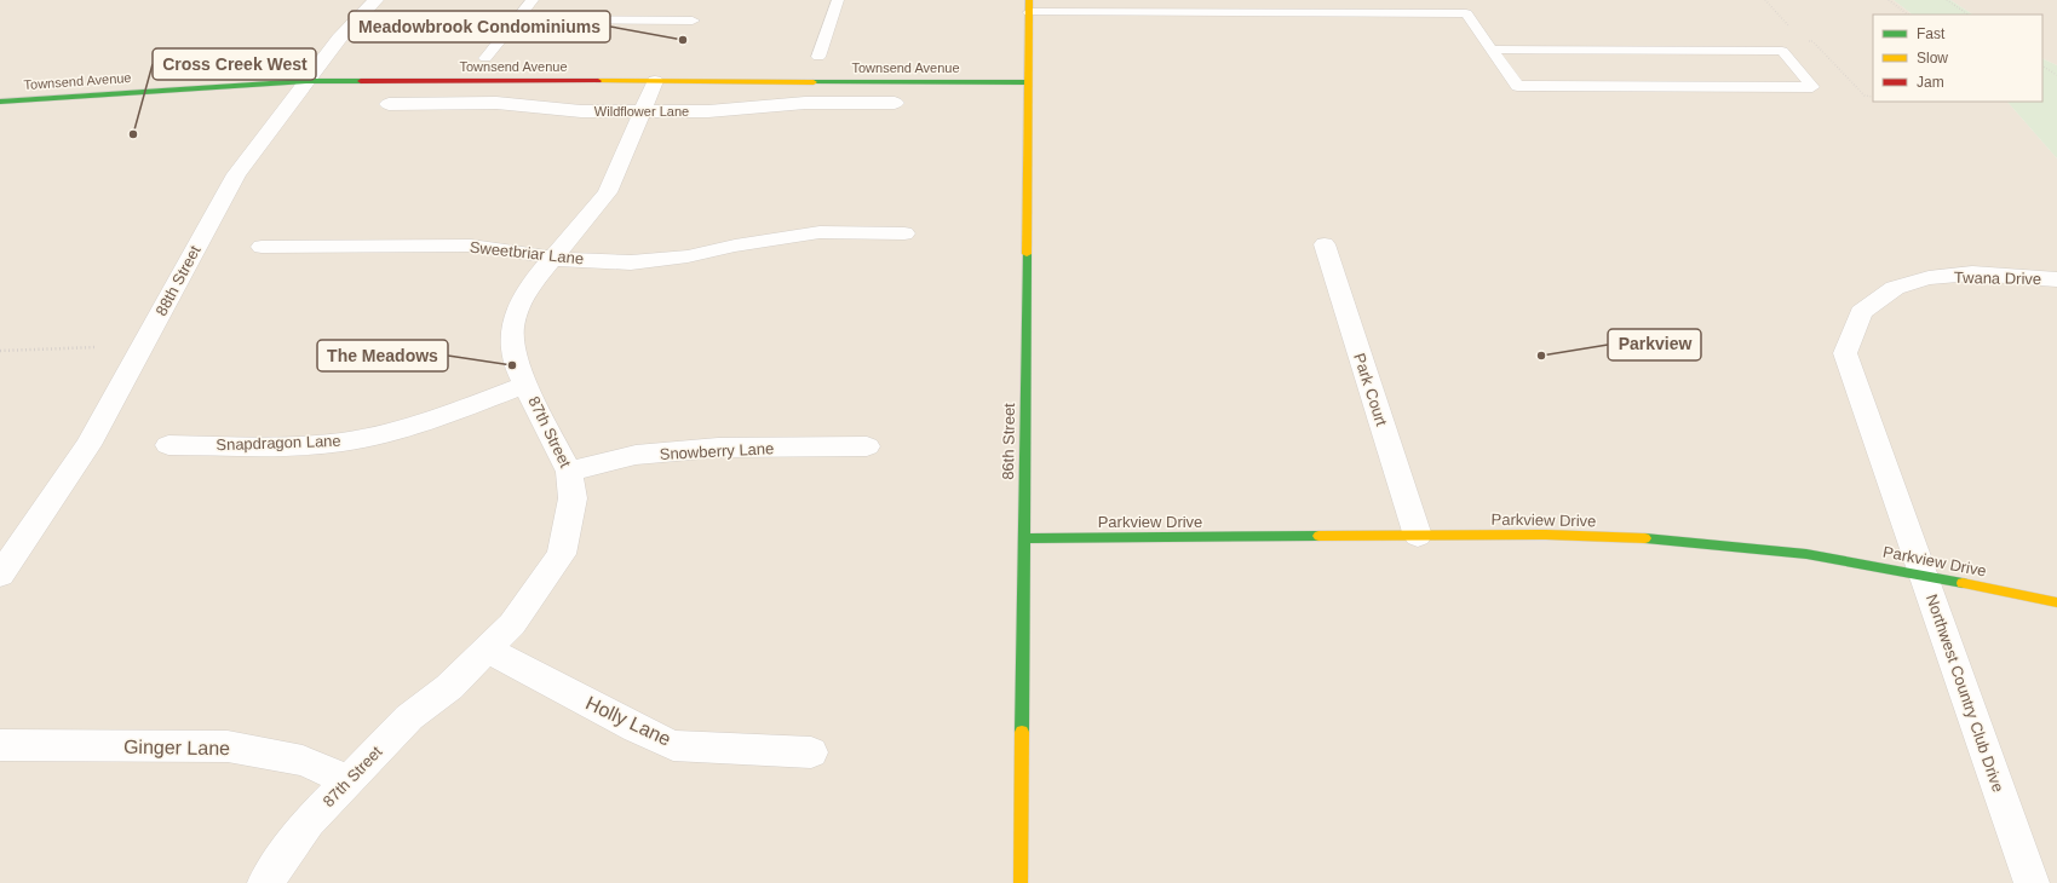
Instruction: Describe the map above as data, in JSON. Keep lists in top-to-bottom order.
{
  "streets": {
    "street": [
      "Townsend Avenue",
      "Wildflower Lane",
      "Sweetbriar Lane",
      "Twana Drive",
      "88th Street",
      "Park Court",
      "87th Street",
      "86th Street",
      "Snapdragon Lane",
      "Snowberry Lane",
      "Parkview Drive",
      "Northwest Country Club Drive",
      "Holly Lane",
      "Ginger Lane"
    ]
  },
  "crossings": [
    ["Townsend Avenue", "88th Street"],
    ["Townsend Avenue", "87th Street"],
    ["Townsend Avenue", "86th Street"],
    ["Wildflower Lane", "87th Street"],
    ["Sweetbriar Lane", "87th Street"],
    ["Twana Drive", "Northwest Country Club Drive"],
    ["Park Court", "Parkview Drive"],
    ["87th Street", "Snapdragon Lane"],
    ["87th Street", "Snowberry Lane"],
    ["87th Street", "Holly Lane"],
    ["87th Street", "Ginger Lane"],
    ["86th Street", "Parkview Drive"],
    ["Parkview Drive", "Northwest Country Club Drive"]
  ],
  "places": [
    "Meadowbrook Condominiums",
    "Cross Creek West",
    "Parkview",
    "The Meadows"
  ],
  "legend": ["Fast", "Slow", "Jam"]
}
